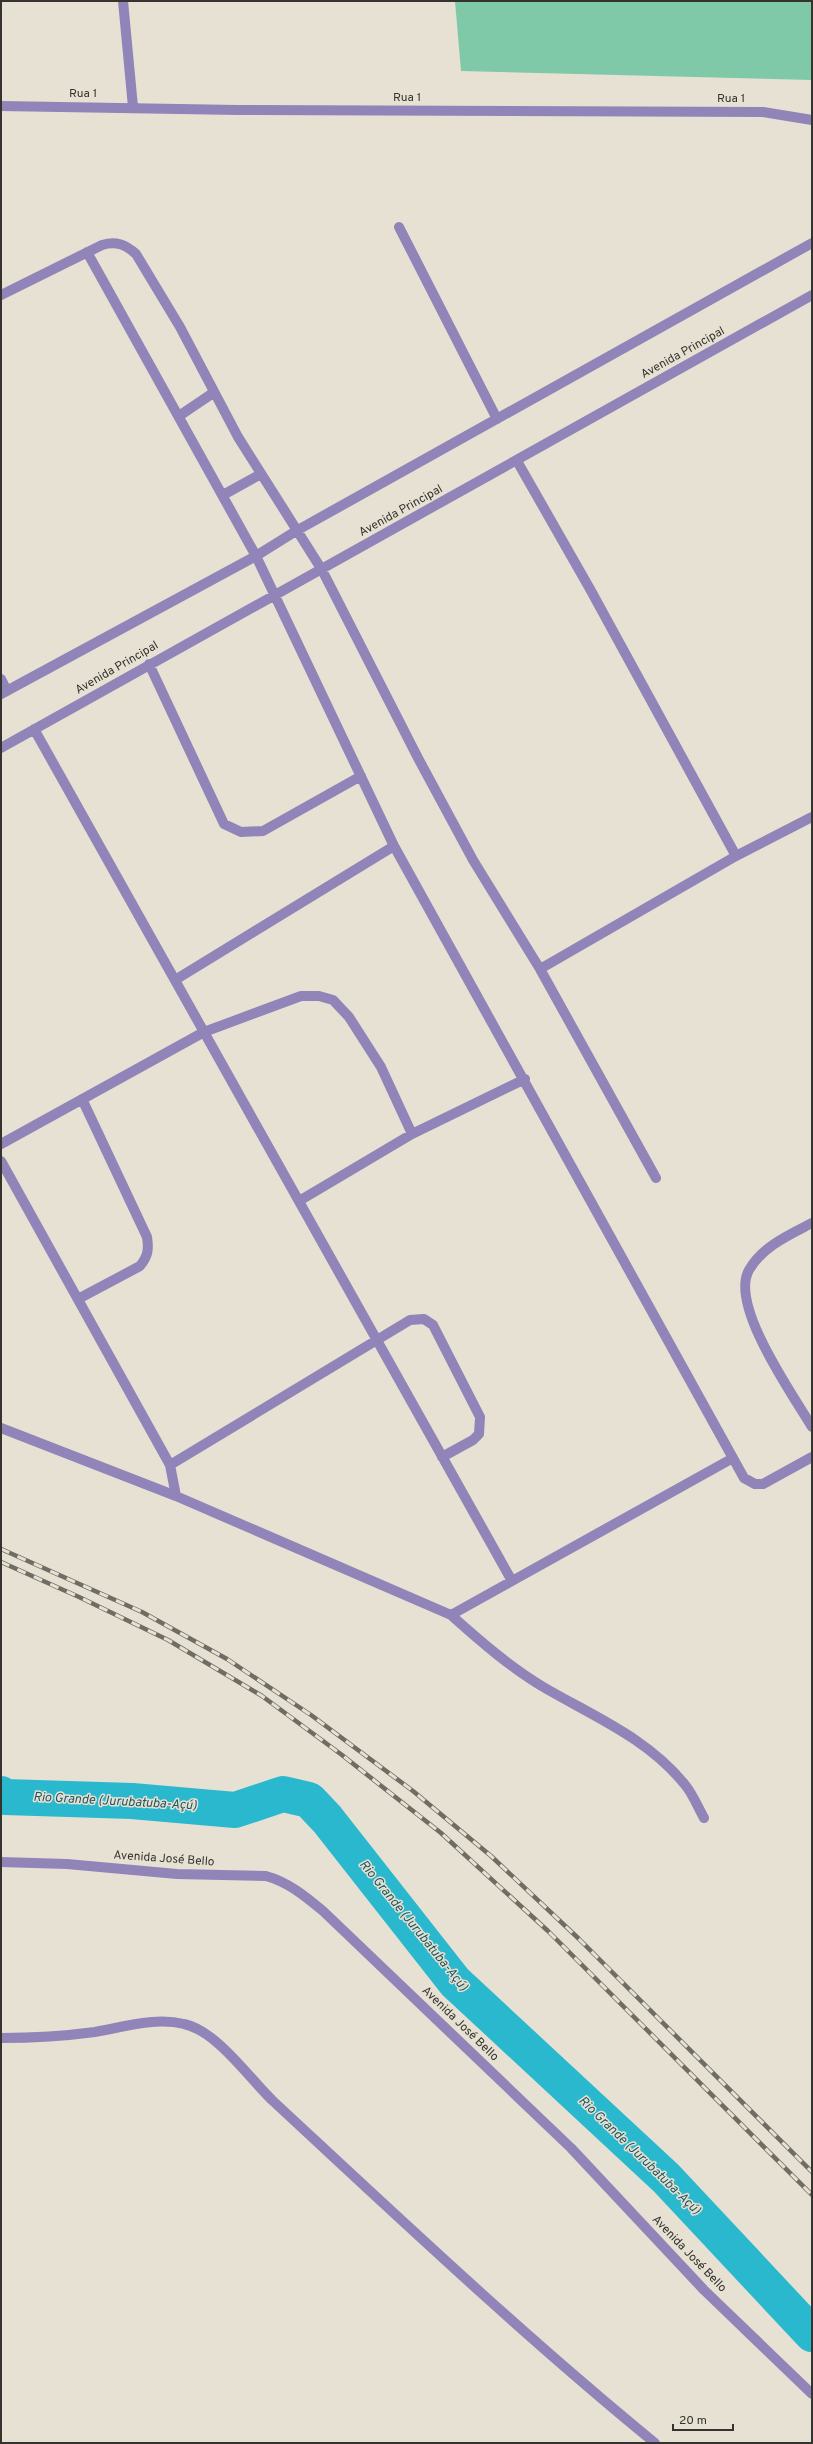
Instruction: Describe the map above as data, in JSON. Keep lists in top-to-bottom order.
{
  "streets": {
    "street": ["Rua 1", "Avenida Principal", "Avenida José Bello"]
  },
  "water": ["Rio Grande (Jurubatuba-Açú)"],
  "scale_bar": "20 m"
}
